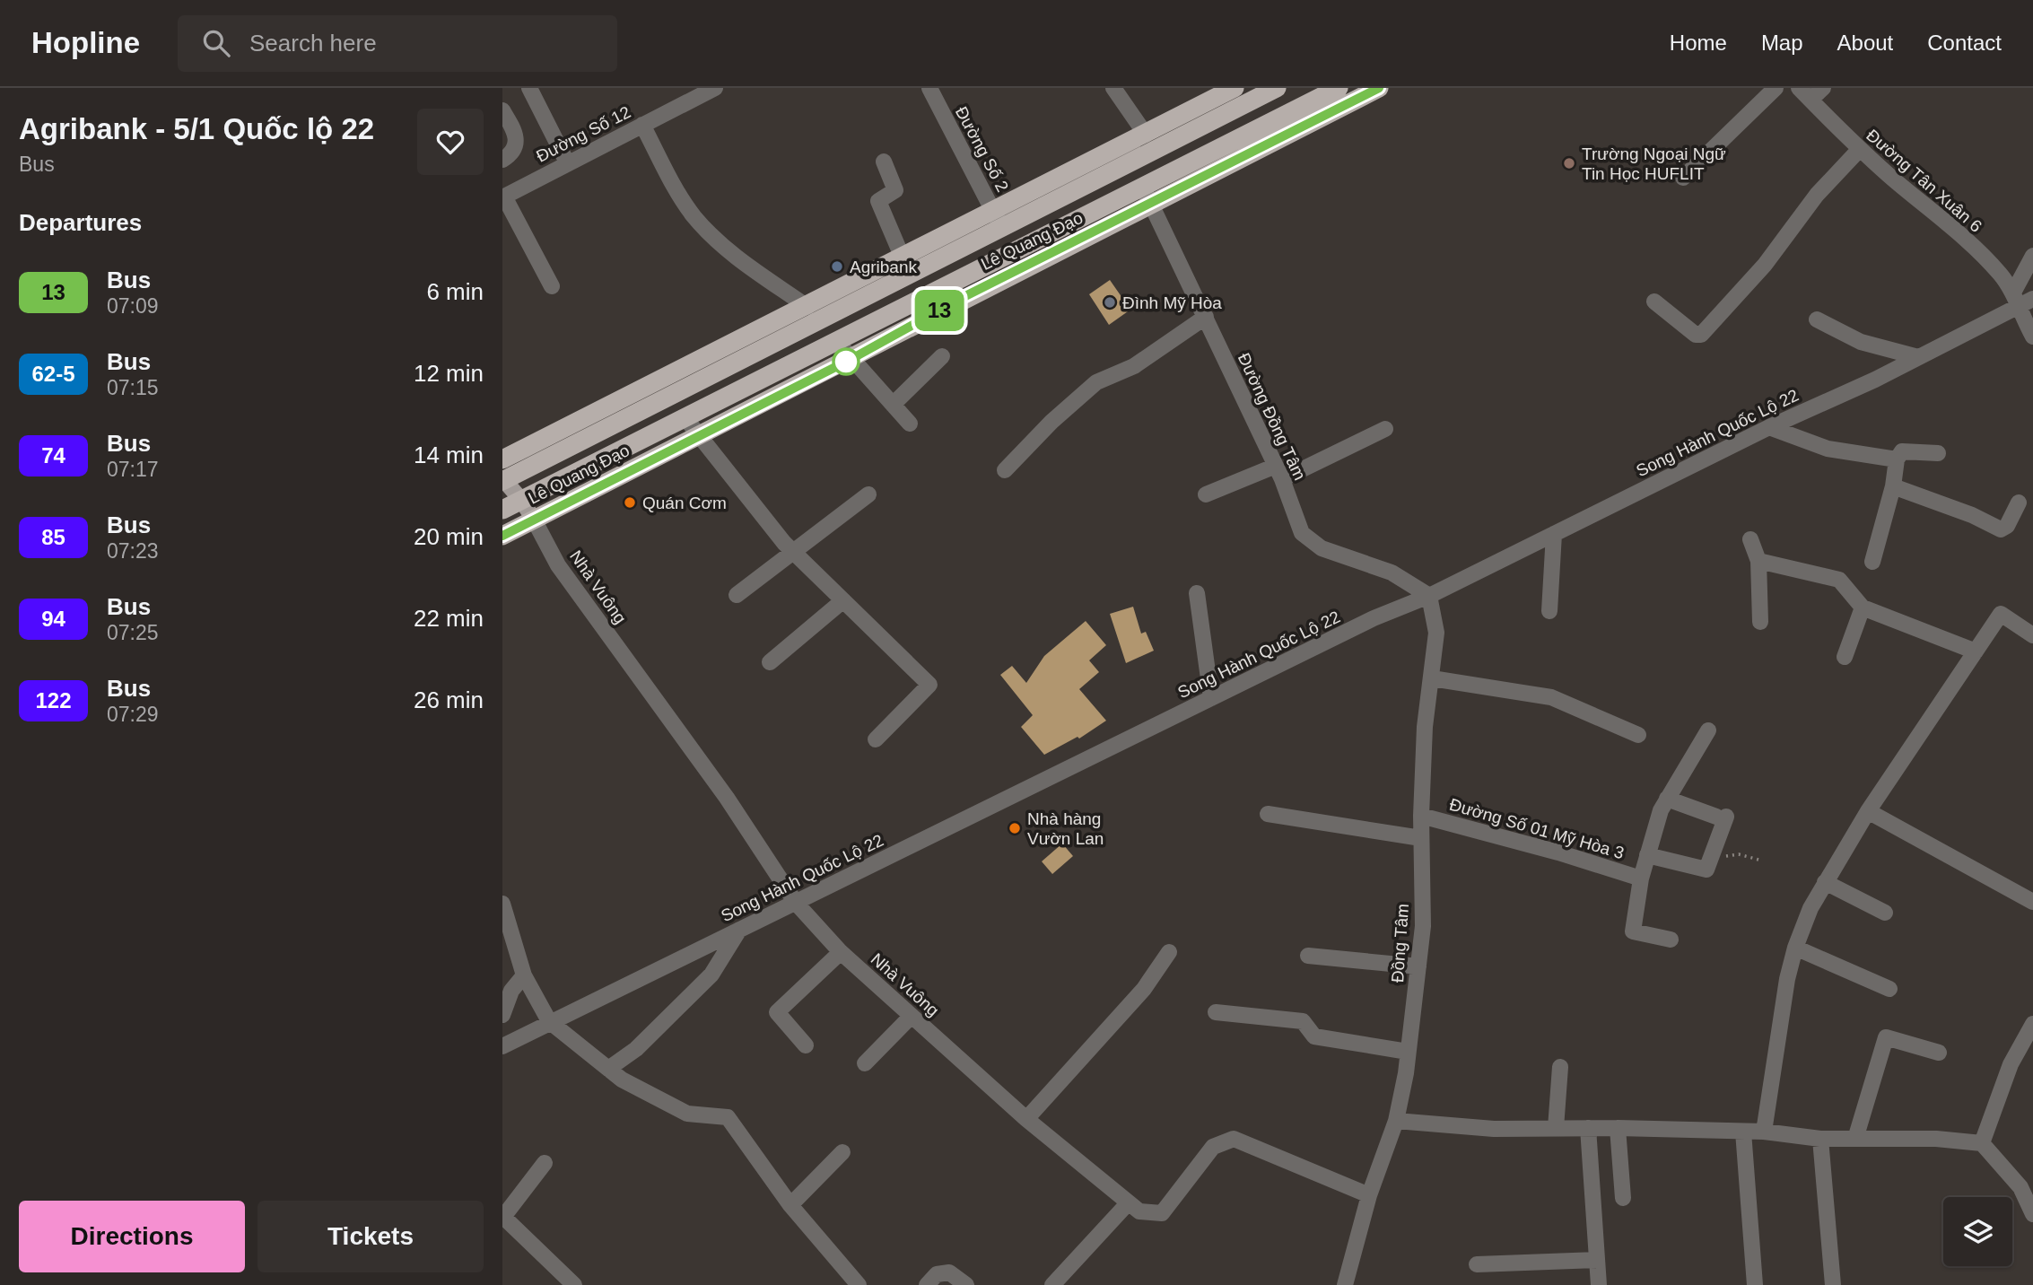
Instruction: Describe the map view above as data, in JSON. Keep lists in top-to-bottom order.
{
  "streets": {
    "highway": ["Lê Quang Đạo"],
    "street": [
      "Đường Số 12",
      "Đường Số 2",
      "Đường Tân Xuân 6",
      "Đường Đồng Tâm",
      "Song Hành Quốc Lộ 22",
      "Nhà Vuông",
      "Đường Số 01 Mỹ Hòa 3",
      "Đồng Tâm"
    ]
  },
  "crossings": [
    ["Đường Số 2", "Lê Quang Đạo"],
    ["Đường Tân Xuân 6", "Song Hành Quốc Lộ 22"],
    ["Lê Quang Đạo", "Đường Đồng Tâm"],
    ["Lê Quang Đạo", "Nhà Vuông"],
    ["Đường Đồng Tâm", "Song Hành Quốc Lộ 22"],
    ["Đường Đồng Tâm", "Đồng Tâm"],
    ["Song Hành Quốc Lộ 22", "Nhà Vuông"],
    ["Song Hành Quốc Lộ 22", "Đồng Tâm"],
    ["Nhà Vuông", "Đồng Tâm"],
    ["Đường Số 01 Mỹ Hòa 3", "Đồng Tâm"]
  ],
  "places": [
    "Trường Ngoại Ngữ Tin Học HUFLIT",
    "Agribank",
    "Đình Mỹ Hòa",
    "Quán Cơm",
    "Nhà hàng Vườn Lan"
  ],
  "lines": ["bus line 13"],
  "page": {
    "header": "Hopline",
    "search": "Search here",
    "nav": [
      "Home",
      "Map",
      "About",
      "Contact"
    ],
    "heading": [
      ["Agribank - 5/1 Quốc lộ 22", "Bus"],
      "Departures"
    ],
    "on_map": "13",
    "list": [
      {
        "mark": "13",
        "name": "Bus",
        "note": "07:09",
        "value": "6 min"
      },
      {
        "mark": "62-5",
        "name": "Bus",
        "note": "07:15",
        "value": "12 min"
      },
      {
        "mark": "74",
        "name": "Bus",
        "note": "07:17",
        "value": "14 min"
      },
      {
        "mark": "85",
        "name": "Bus",
        "note": "07:23",
        "value": "20 min"
      },
      {
        "mark": "94",
        "name": "Bus",
        "note": "07:25",
        "value": "22 min"
      },
      {
        "mark": "122",
        "name": "Bus",
        "note": "07:29",
        "value": "26 min"
      }
    ],
    "buttons": ["Directions", "Tickets"]
  }
}
